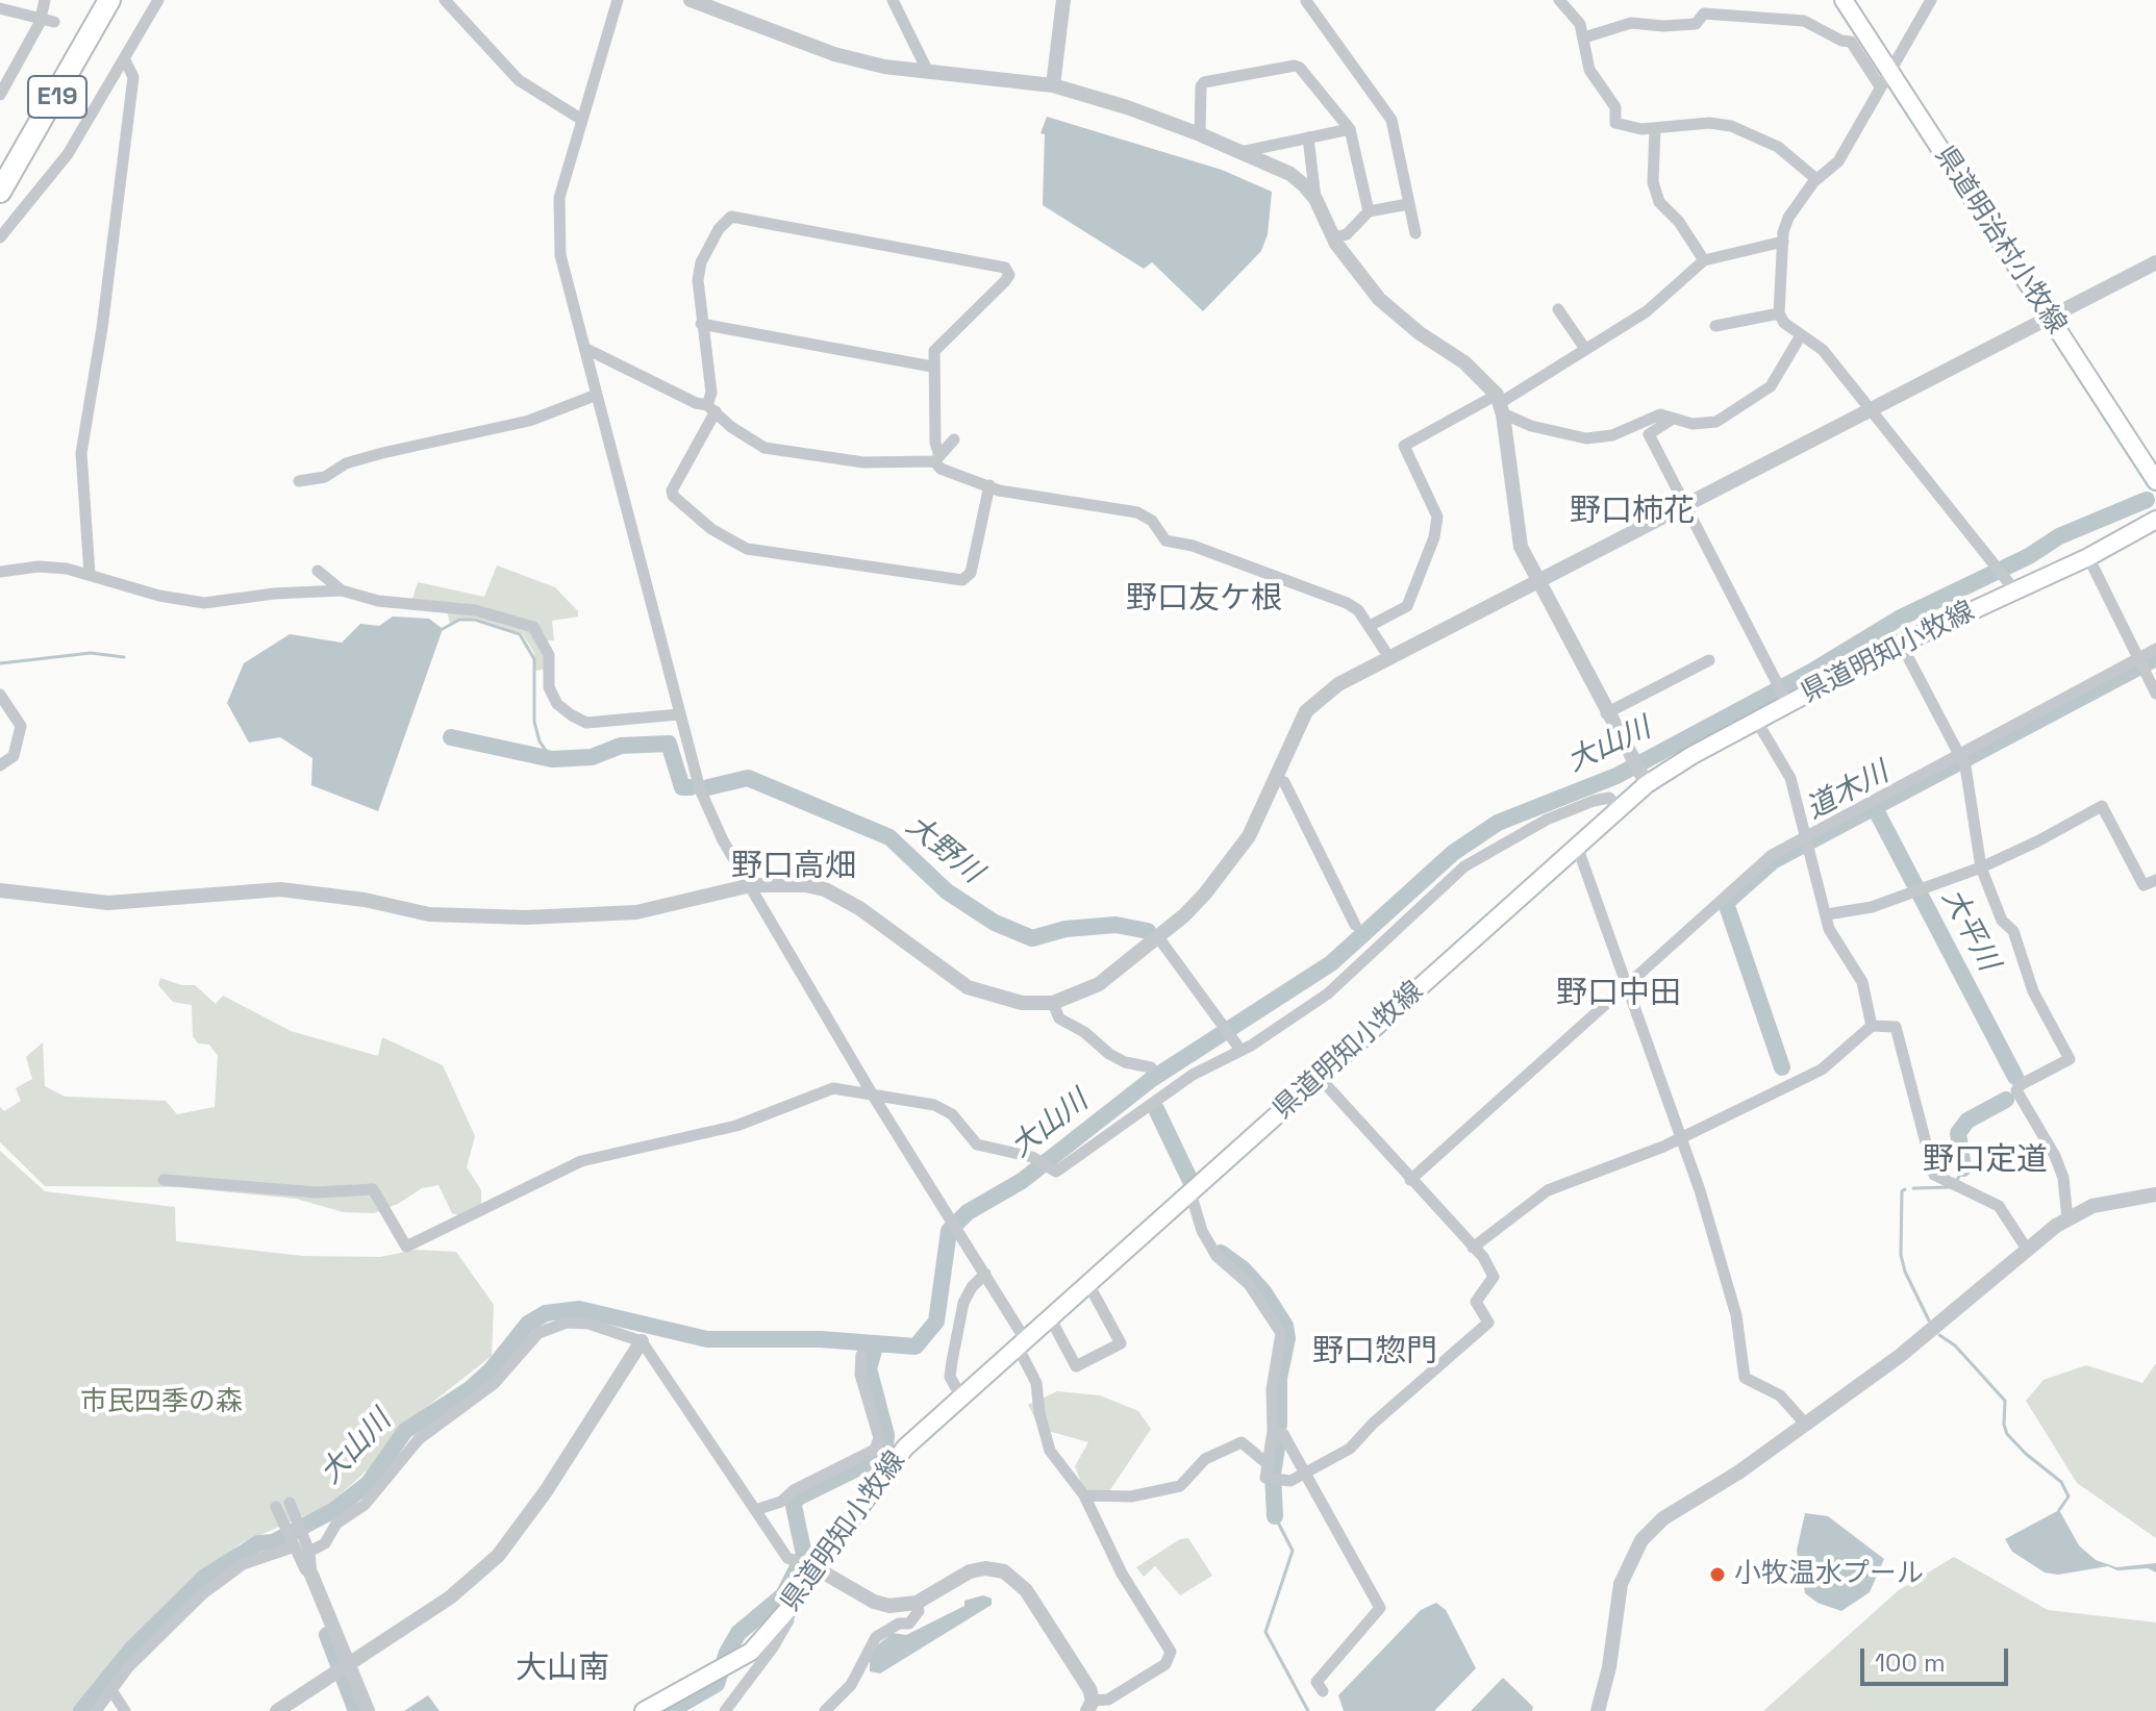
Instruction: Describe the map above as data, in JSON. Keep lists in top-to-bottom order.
{
  "streets": {
    "highway": ["E19"],
    "main road": ["県道明治村小牧線", "県道明知小牧線"]
  },
  "districts": [
    "野口柿花",
    "野口友ケ根",
    "野口高畑",
    "野口中田",
    "野口定道",
    "野口惣門",
    "大山南"
  ],
  "water": [
    "大山川",
    "道木川",
    "大野川",
    "大平川"
  ],
  "parks": ["市民四季の森"],
  "places": ["小牧温水プール"],
  "scale_bar": "100 m"
}
